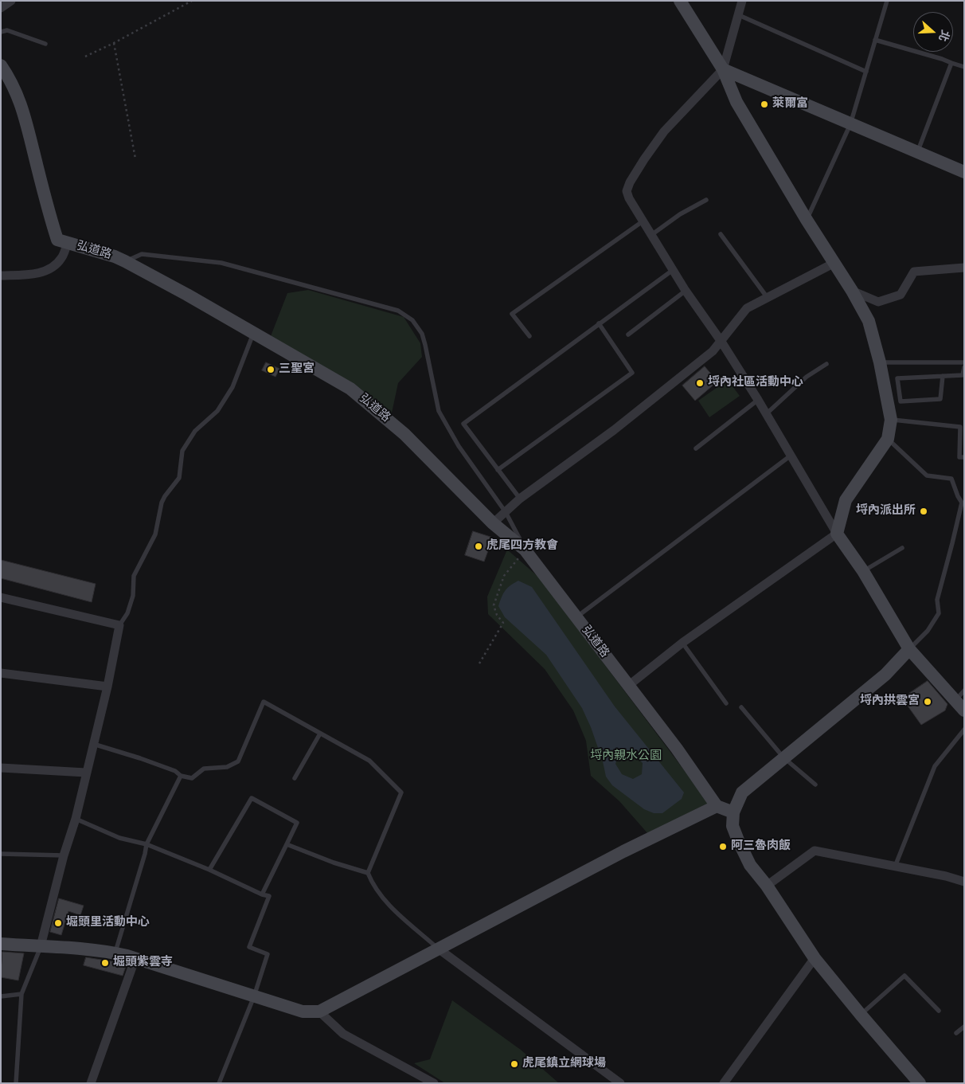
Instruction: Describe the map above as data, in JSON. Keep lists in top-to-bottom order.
{
  "streets": {
    "street": ["弘道路"]
  },
  "parks": ["埒內親水公園"],
  "places": [
    "萊爾富",
    "三聖宮",
    "埒內社區活動中心",
    "埒內派出所",
    "虎尾四方教會",
    "埒內拱雲宮",
    "阿三魯肉飯",
    "堀頭里活動中心",
    "堀頭紫雲寺",
    "虎尾鎮立網球場"
  ],
  "north": "right"
}
